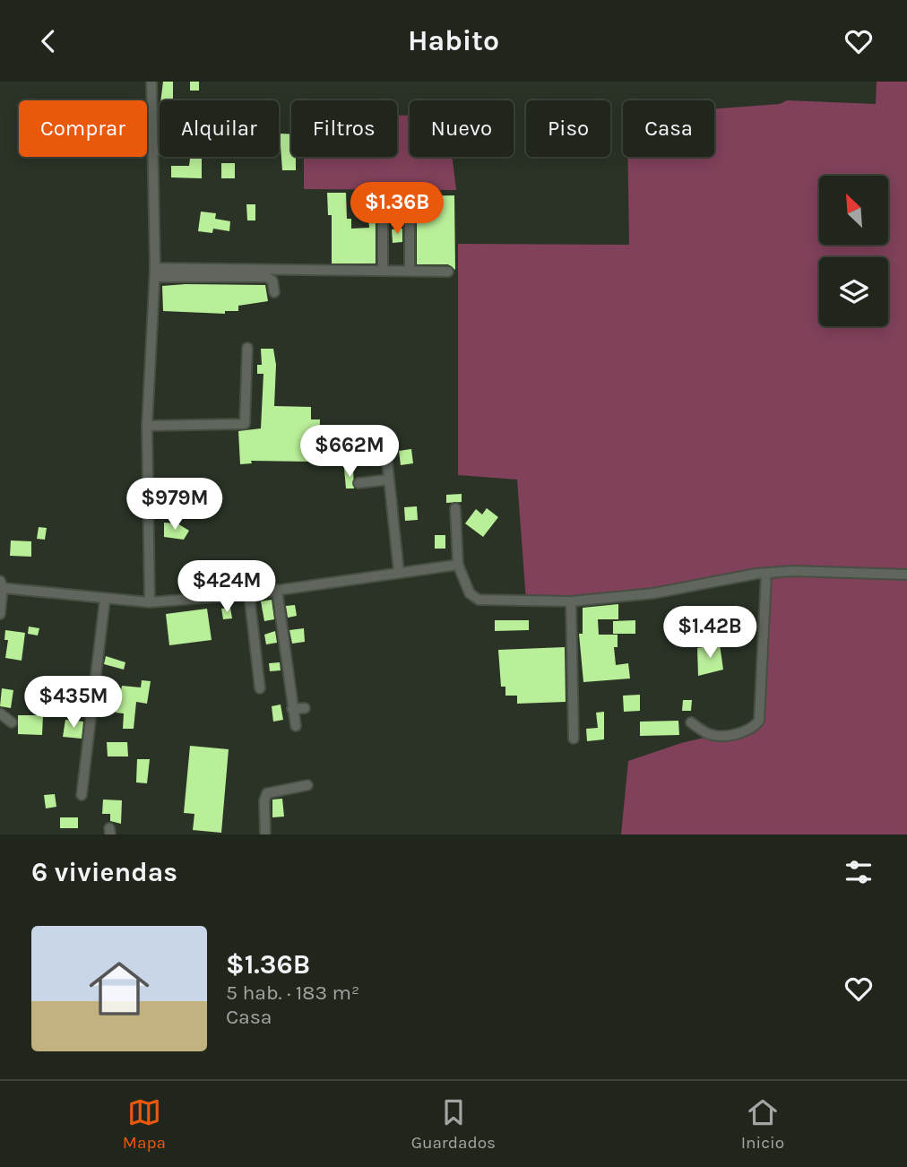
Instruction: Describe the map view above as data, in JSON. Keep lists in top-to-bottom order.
{
  "north": "top left",
  "page": {
    "header": "Habito",
    "chip": [
      "Comprar",
      "Alquilar",
      "Filtros",
      "Nuevo",
      "Piso",
      "Casa"
    ],
    "price": [
      "$1.36B",
      "$662M",
      "$979M",
      "$424M",
      "$1.42B",
      "$435M"
    ],
    "heading": "6 viviendas",
    "list": [
      {
        "name": "$1.36B",
        "note": "5 hab. · 183 m² · Casa"
      }
    ],
    "tabs": ["Mapa", "Guardados", "Inicio"]
  }
}
